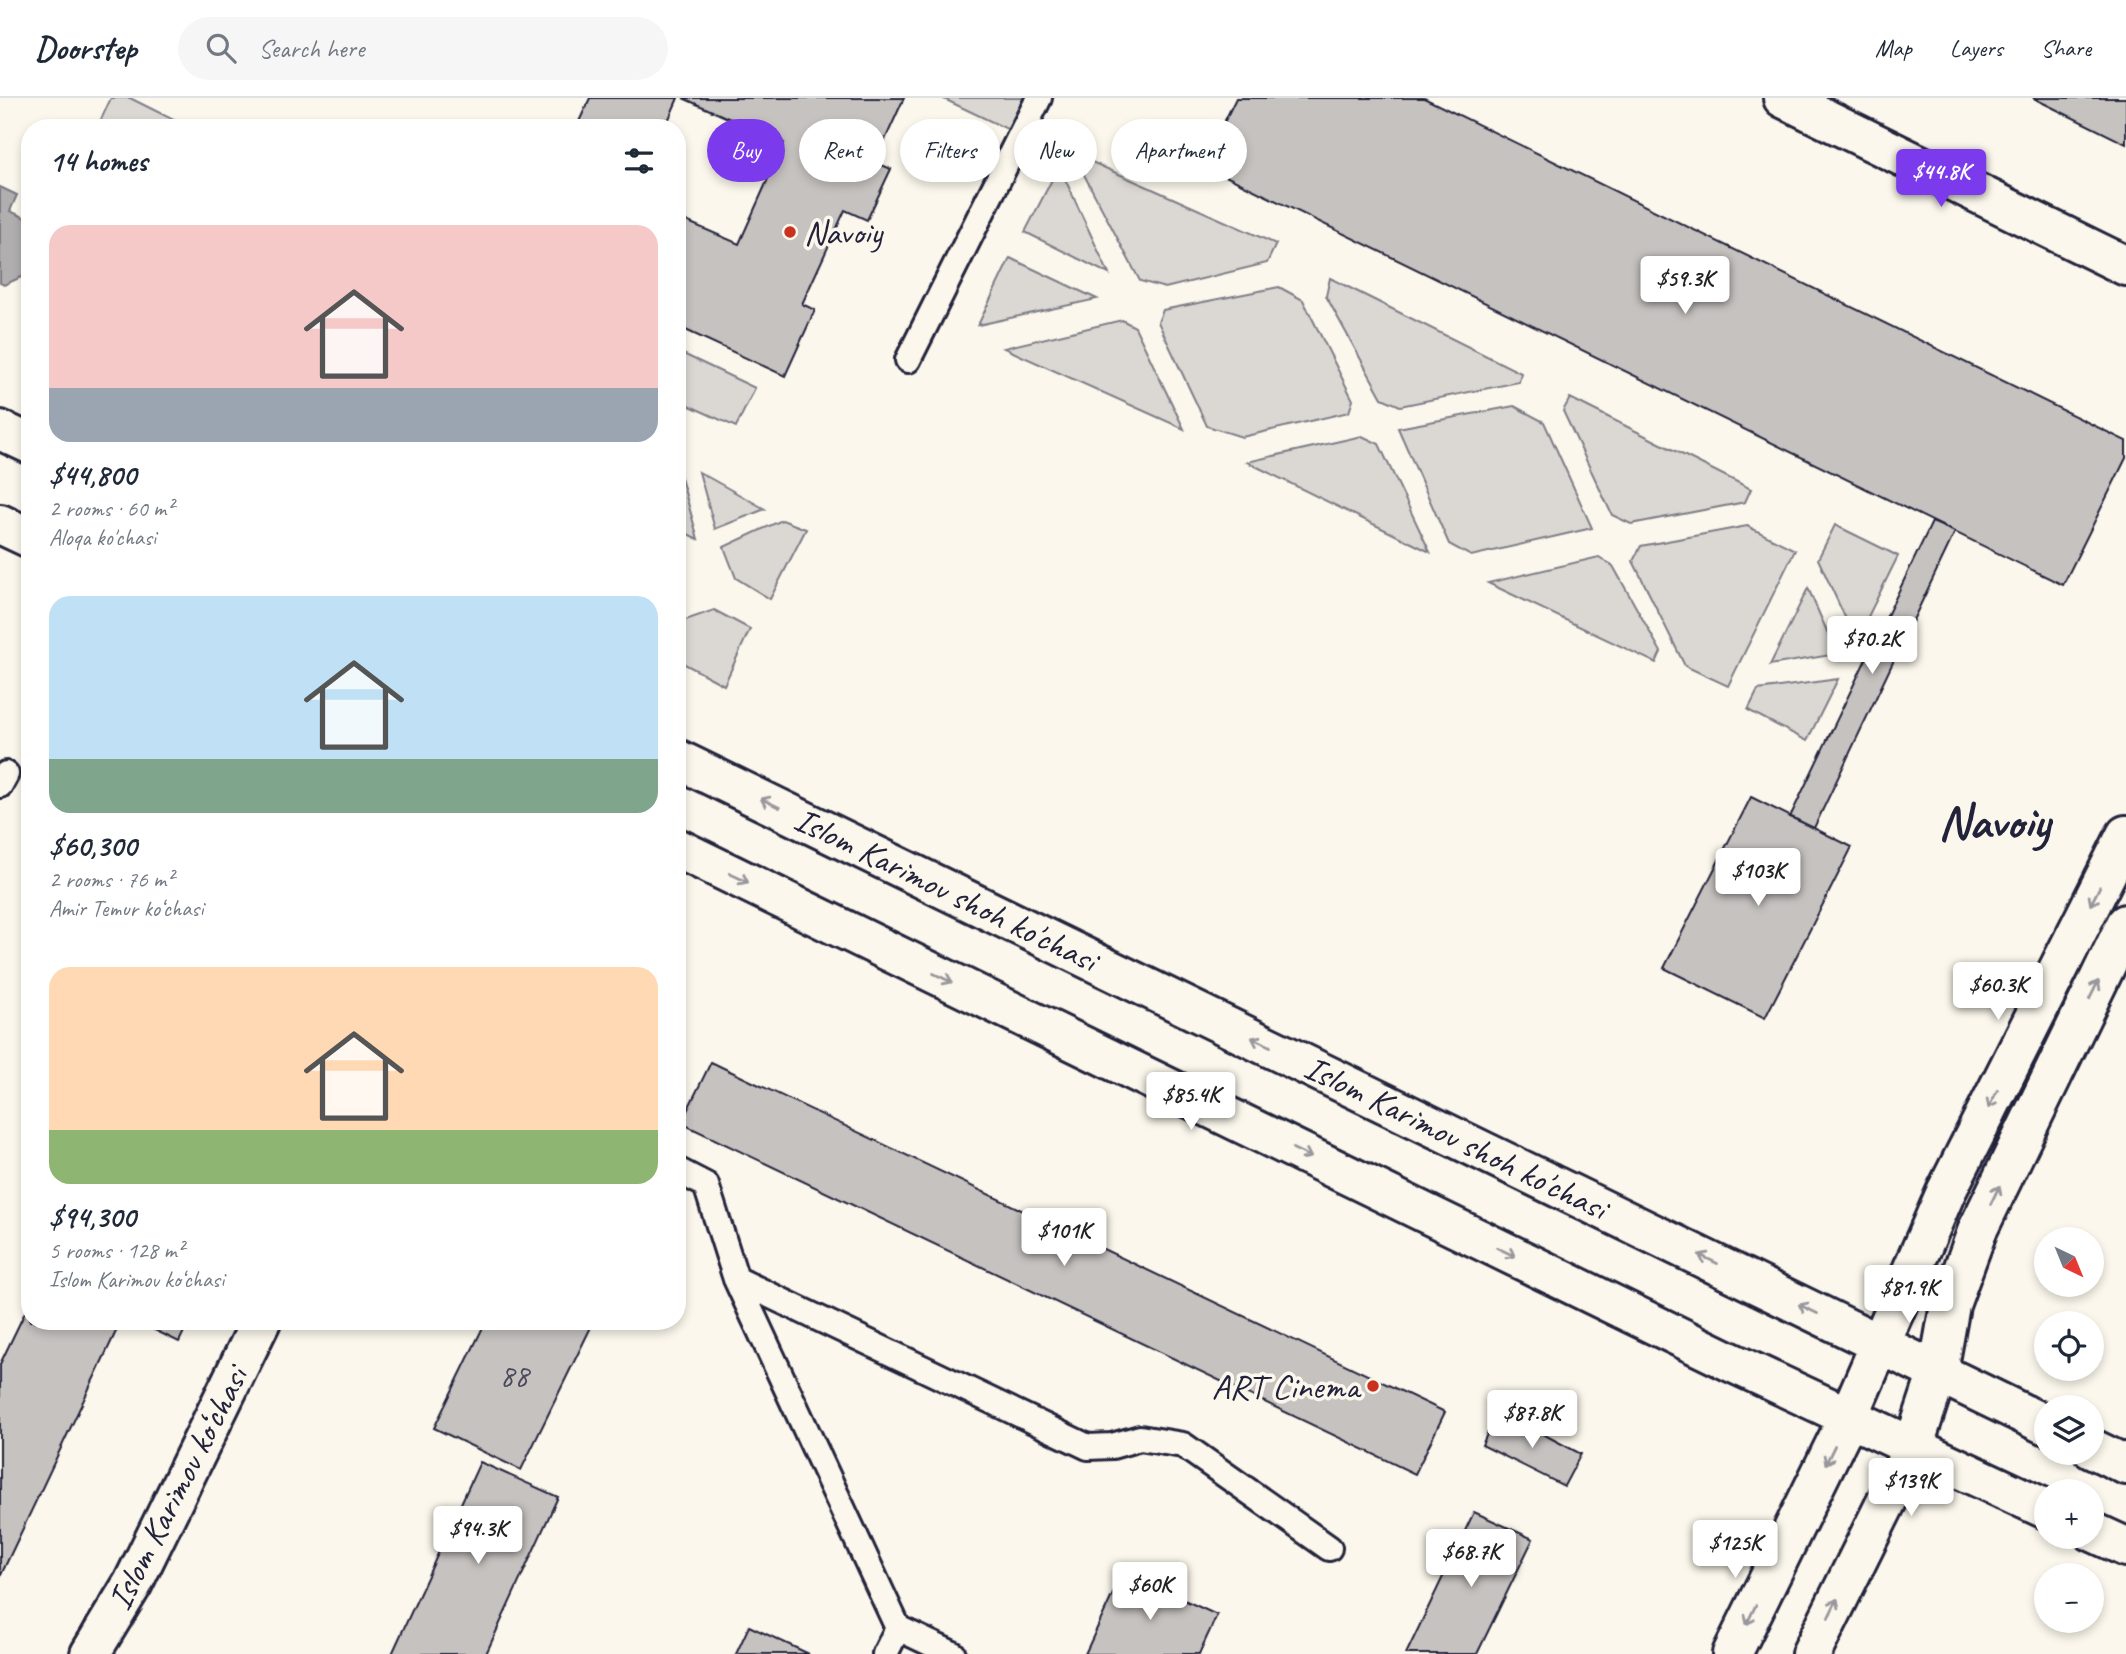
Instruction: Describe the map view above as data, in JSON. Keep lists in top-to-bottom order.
{
  "streets": {
    "main road": ["Islom Karimov shoh ko'chasi", "Islom Karimov ko‘chasi"]
  },
  "districts": ["Navoiy"],
  "places": ["Navoiy", "ART Cinema"],
  "house_numbers": ["88"],
  "north": "bottom right",
  "page": {
    "header": "Doorstep",
    "search": "Search here",
    "nav": ["Map", "Layers", "Share"],
    "chip": [
      "Buy",
      "Rent",
      "Filters",
      "New",
      "Apartment"
    ],
    "heading": "14 homes",
    "price": [
      "$44.8K",
      "$59.3K",
      "$70.2K",
      "$103K",
      "$60.3K",
      "$85.4K",
      "$101K",
      "$81.9K",
      "$87.8K",
      "$139K",
      "$94.3K",
      "$125K",
      "$68.7K",
      "$60K"
    ],
    "list": [
      {
        "name": "$44,800",
        "note": "2 rooms · 60 m² · Aloqa ko'chasi"
      },
      {
        "name": "$60,300",
        "note": "2 rooms · 76 m² · Amir Temur ko‘chasi"
      },
      {
        "name": "$94,300",
        "note": "5 rooms · 128 m² · Islom Karimov ko‘chasi"
      }
    ],
    "map_buttons": ["+", "−"]
  }
}
